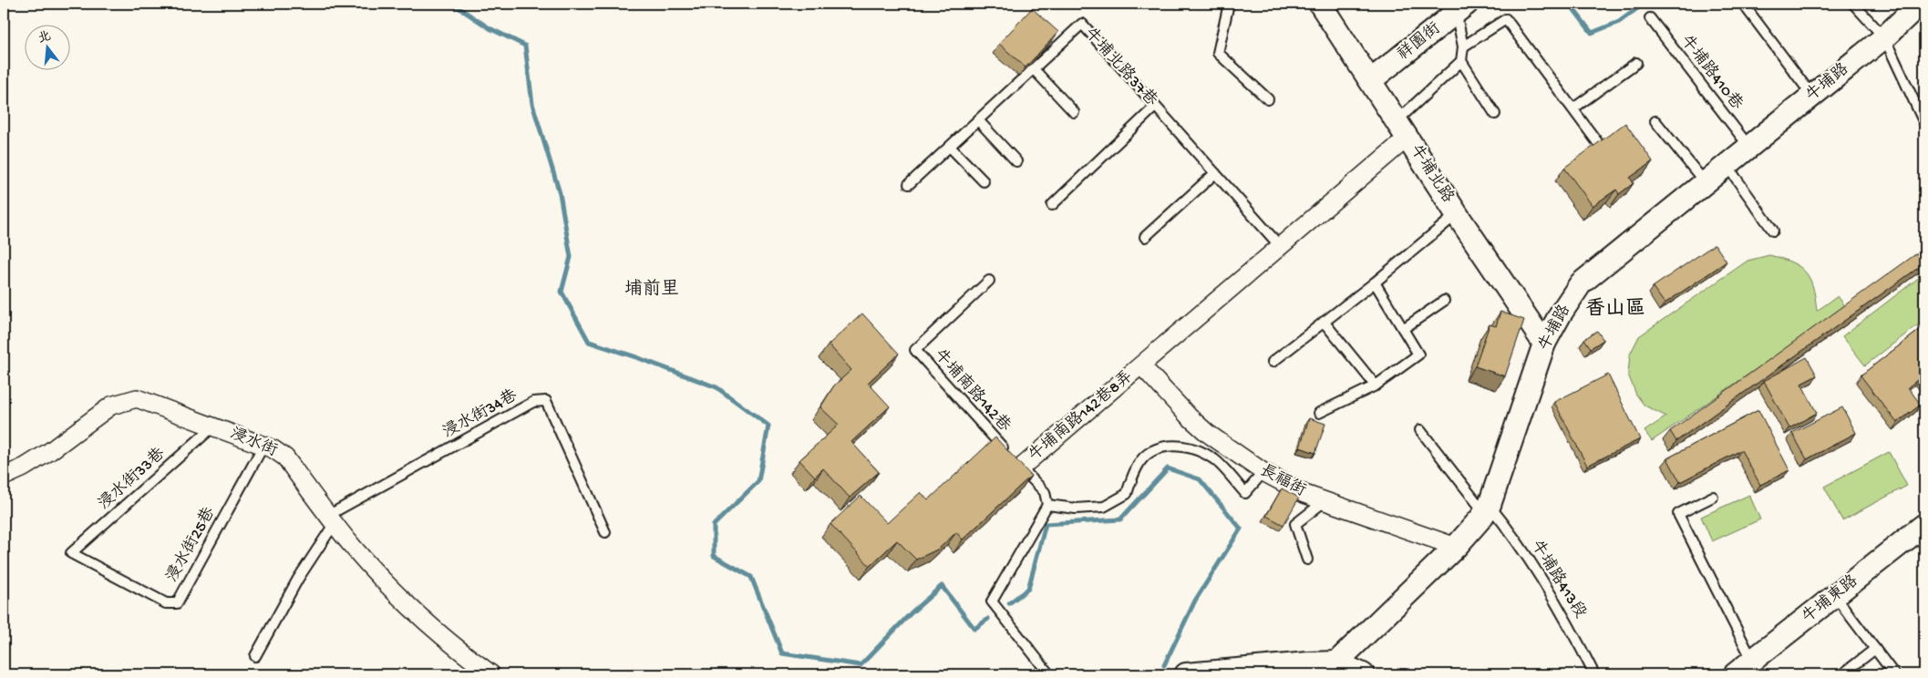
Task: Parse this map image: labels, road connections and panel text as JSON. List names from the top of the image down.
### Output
{
  "streets": {
    "street": [
      "祥園街",
      "牛埔路",
      "牛埔北路",
      "牛埔南路142巷8弄",
      "浸水街",
      "長福街",
      "牛埔東路"
    ],
    "lane": [
      "牛埔北路37巷",
      "牛埔路410巷",
      "牛埔南路142巷",
      "浸水街34巷",
      "浸水街33巷",
      "浸水街25巷",
      "牛埔路413段"
    ]
  },
  "crossings": [
    ["祥園街", "牛埔北路"],
    ["牛埔路410巷", "牛埔路"],
    ["牛埔路", "牛埔北路"],
    ["牛埔路", "長福街"],
    ["牛埔路", "牛埔路413段"],
    ["牛埔南路142巷", "牛埔南路142巷8弄"],
    ["浸水街34巷", "浸水街"],
    ["牛埔南路142巷8弄", "長福街"],
    ["浸水街", "浸水街33巷"],
    ["浸水街", "浸水街25巷"],
    ["浸水街33巷", "浸水街25巷"]
  ],
  "districts": ["埔前里", "香山區"],
  "north": "top"
}
